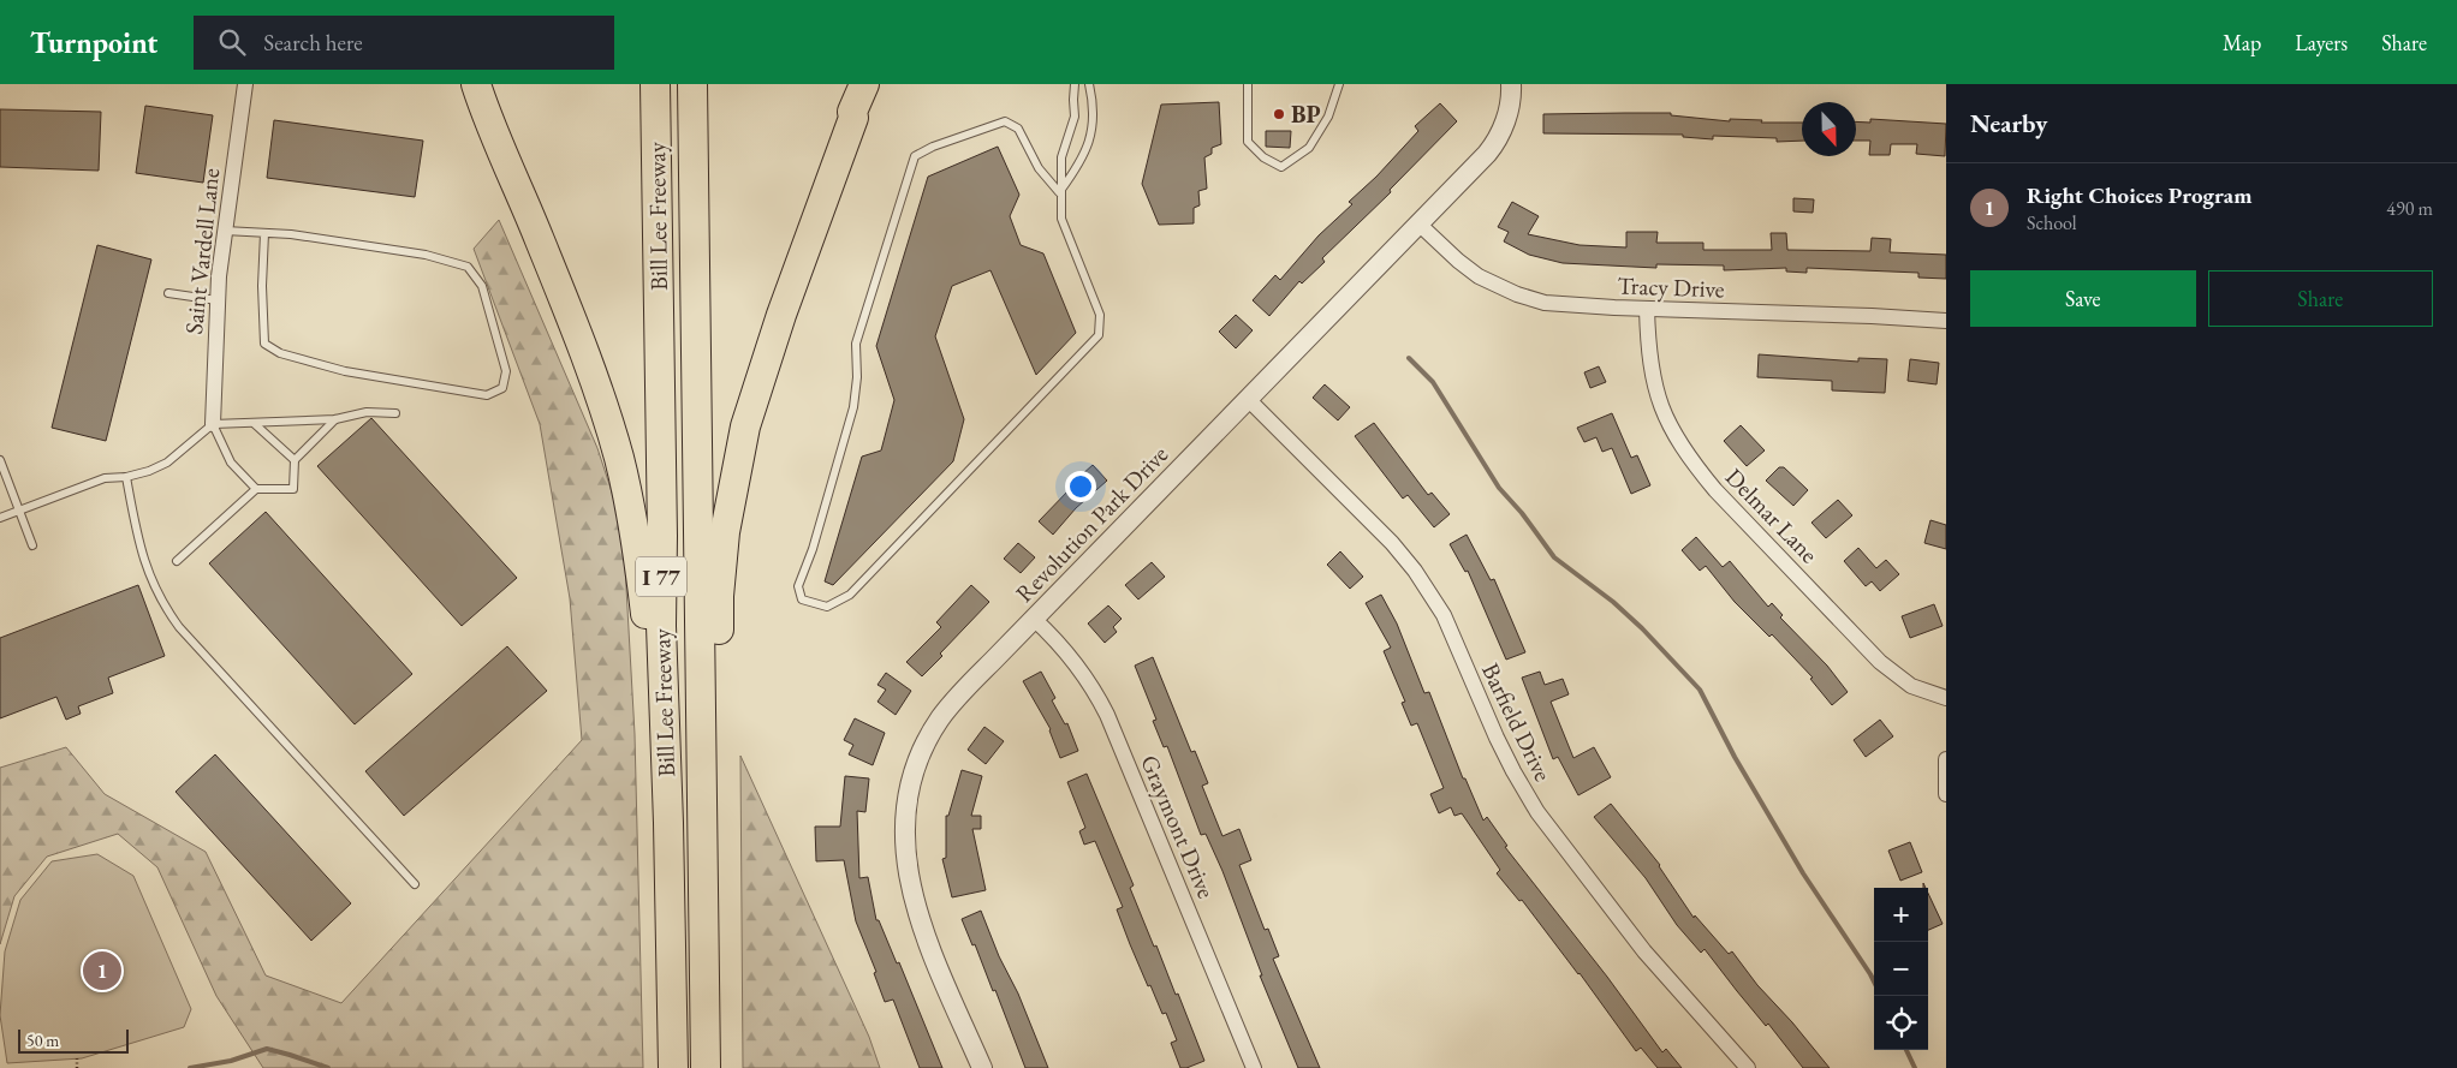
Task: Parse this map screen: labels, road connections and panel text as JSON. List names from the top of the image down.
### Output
{
  "streets": {
    "highway": ["Bill Lee Freeway", "I 77"],
    "street": [
      "Saint Vardell Lane",
      "Tracy Drive",
      "Delmar Lane",
      "Revolution Park Drive",
      "Barfield Drive",
      "Graymont Drive"
    ]
  },
  "crossings": [
    ["Tracy Drive", "Delmar Lane"],
    ["Tracy Drive", "Revolution Park Drive"],
    ["Revolution Park Drive", "Barfield Drive"],
    ["Revolution Park Drive", "Graymont Drive"]
  ],
  "places": ["BP"],
  "scale_bar": "50 m",
  "north": "bottom",
  "page": {
    "header": "Turnpoint",
    "search": "Search here",
    "nav": ["Map", "Layers", "Share"],
    "heading": "Nearby",
    "list": [
      {
        "mark": "1",
        "name": "Right Choices Program",
        "note": "School",
        "value": "490 m"
      }
    ],
    "buttons": ["Save", "Share"],
    "map_buttons": ["+", "−"],
    "pins": "1",
    "scale": "50 m"
  }
}
